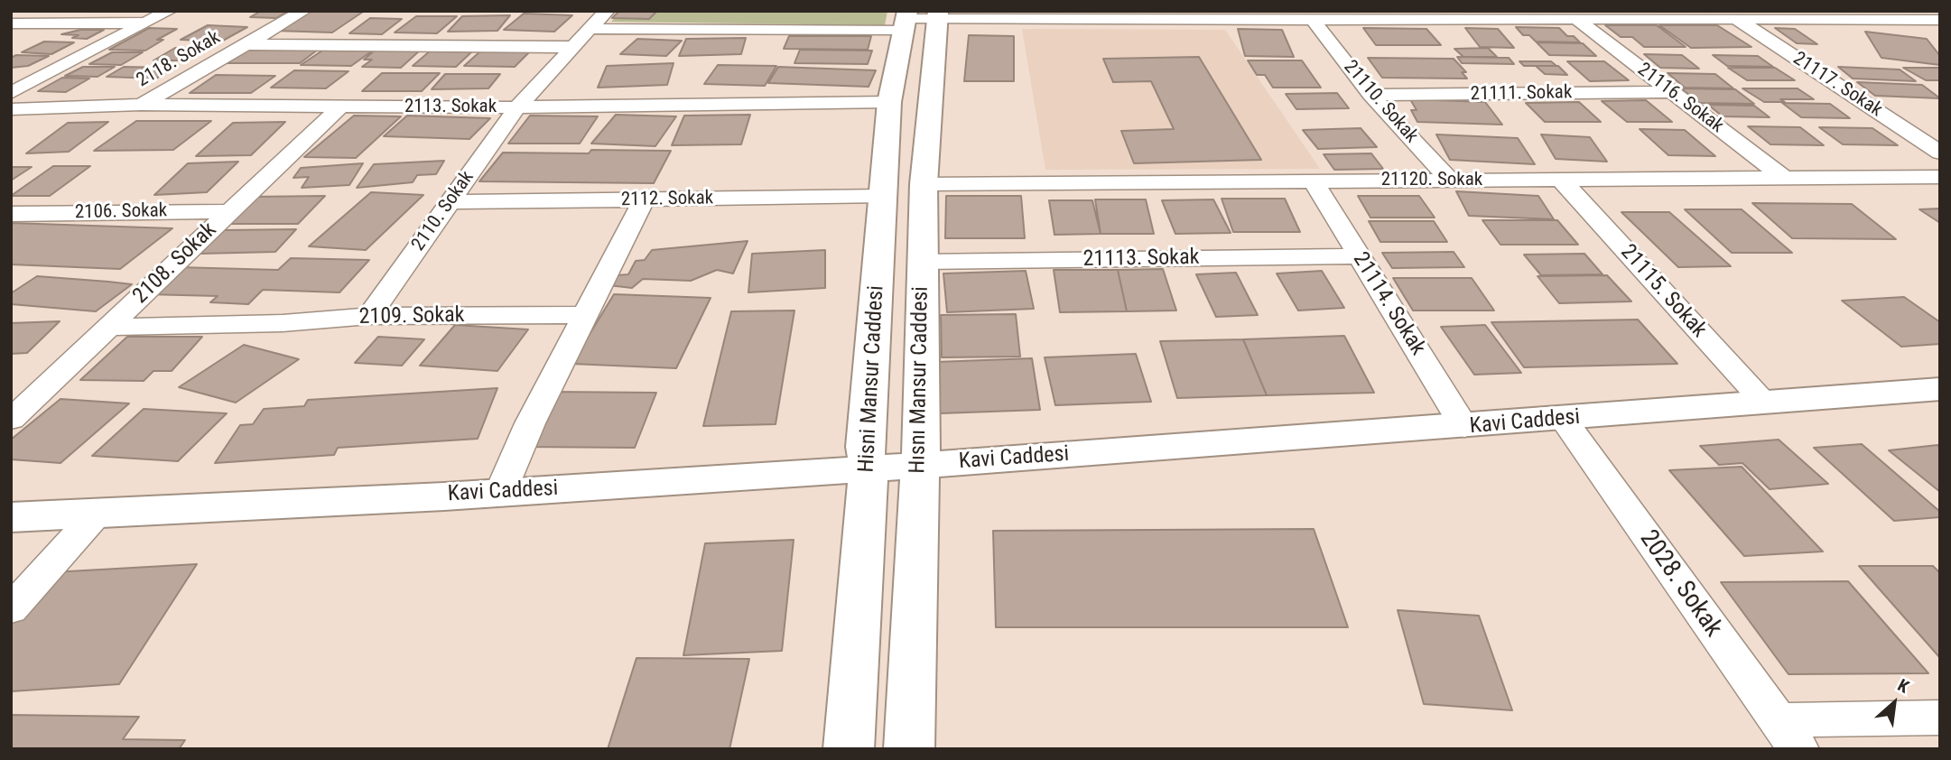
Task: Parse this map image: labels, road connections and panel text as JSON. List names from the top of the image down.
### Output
{
  "streets": {
    "main road": ["Hisni Mansur Caddesi", "Hısnı Mansur Caddesi", "Kavi Caddesi"],
    "street": [
      "2118. Sokak",
      "21117. Sokak",
      "21111. Sokak",
      "21116. Sokak",
      "21110. Sokak",
      "2113. Sokak",
      "21120. Sokak",
      "2112. Sokak",
      "2110. Sokak",
      "2106. Sokak",
      "21113. Sokak",
      "2108. Sokak",
      "21115. Sokak",
      "21114. Sokak",
      "2109. Sokak",
      "2028. Sokak"
    ]
  },
  "crossings": [
    ["2118. Sokak", "2113. Sokak"],
    ["21111. Sokak", "21116. Sokak"],
    ["21111. Sokak", "21110. Sokak"],
    ["21116. Sokak", "21120. Sokak"],
    ["21110. Sokak", "21120. Sokak"],
    ["2113. Sokak", "2110. Sokak"],
    ["2113. Sokak", "2108. Sokak"],
    ["2113. Sokak", "Hisni Mansur Caddesi"],
    ["21120. Sokak", "21115. Sokak"],
    ["21120. Sokak", "21114. Sokak"],
    ["21120. Sokak", "Hısnı Mansur Caddesi"],
    ["2112. Sokak", "2110. Sokak"],
    ["2112. Sokak", "Hisni Mansur Caddesi"],
    ["2110. Sokak", "2109. Sokak"],
    ["2106. Sokak", "2108. Sokak"],
    ["21113. Sokak", "21114. Sokak"],
    ["21113. Sokak", "Hısnı Mansur Caddesi"],
    ["2108. Sokak", "2109. Sokak"],
    ["21115. Sokak", "Kavi Caddesi"],
    ["21114. Sokak", "Kavi Caddesi"],
    ["Hisni Mansur Caddesi", "Hısnı Mansur Caddesi"],
    ["Hisni Mansur Caddesi", "Kavi Caddesi"],
    ["Hısnı Mansur Caddesi", "Kavi Caddesi"],
    ["Kavi Caddesi", "2028. Sokak"]
  ],
  "north": "top right"
}
